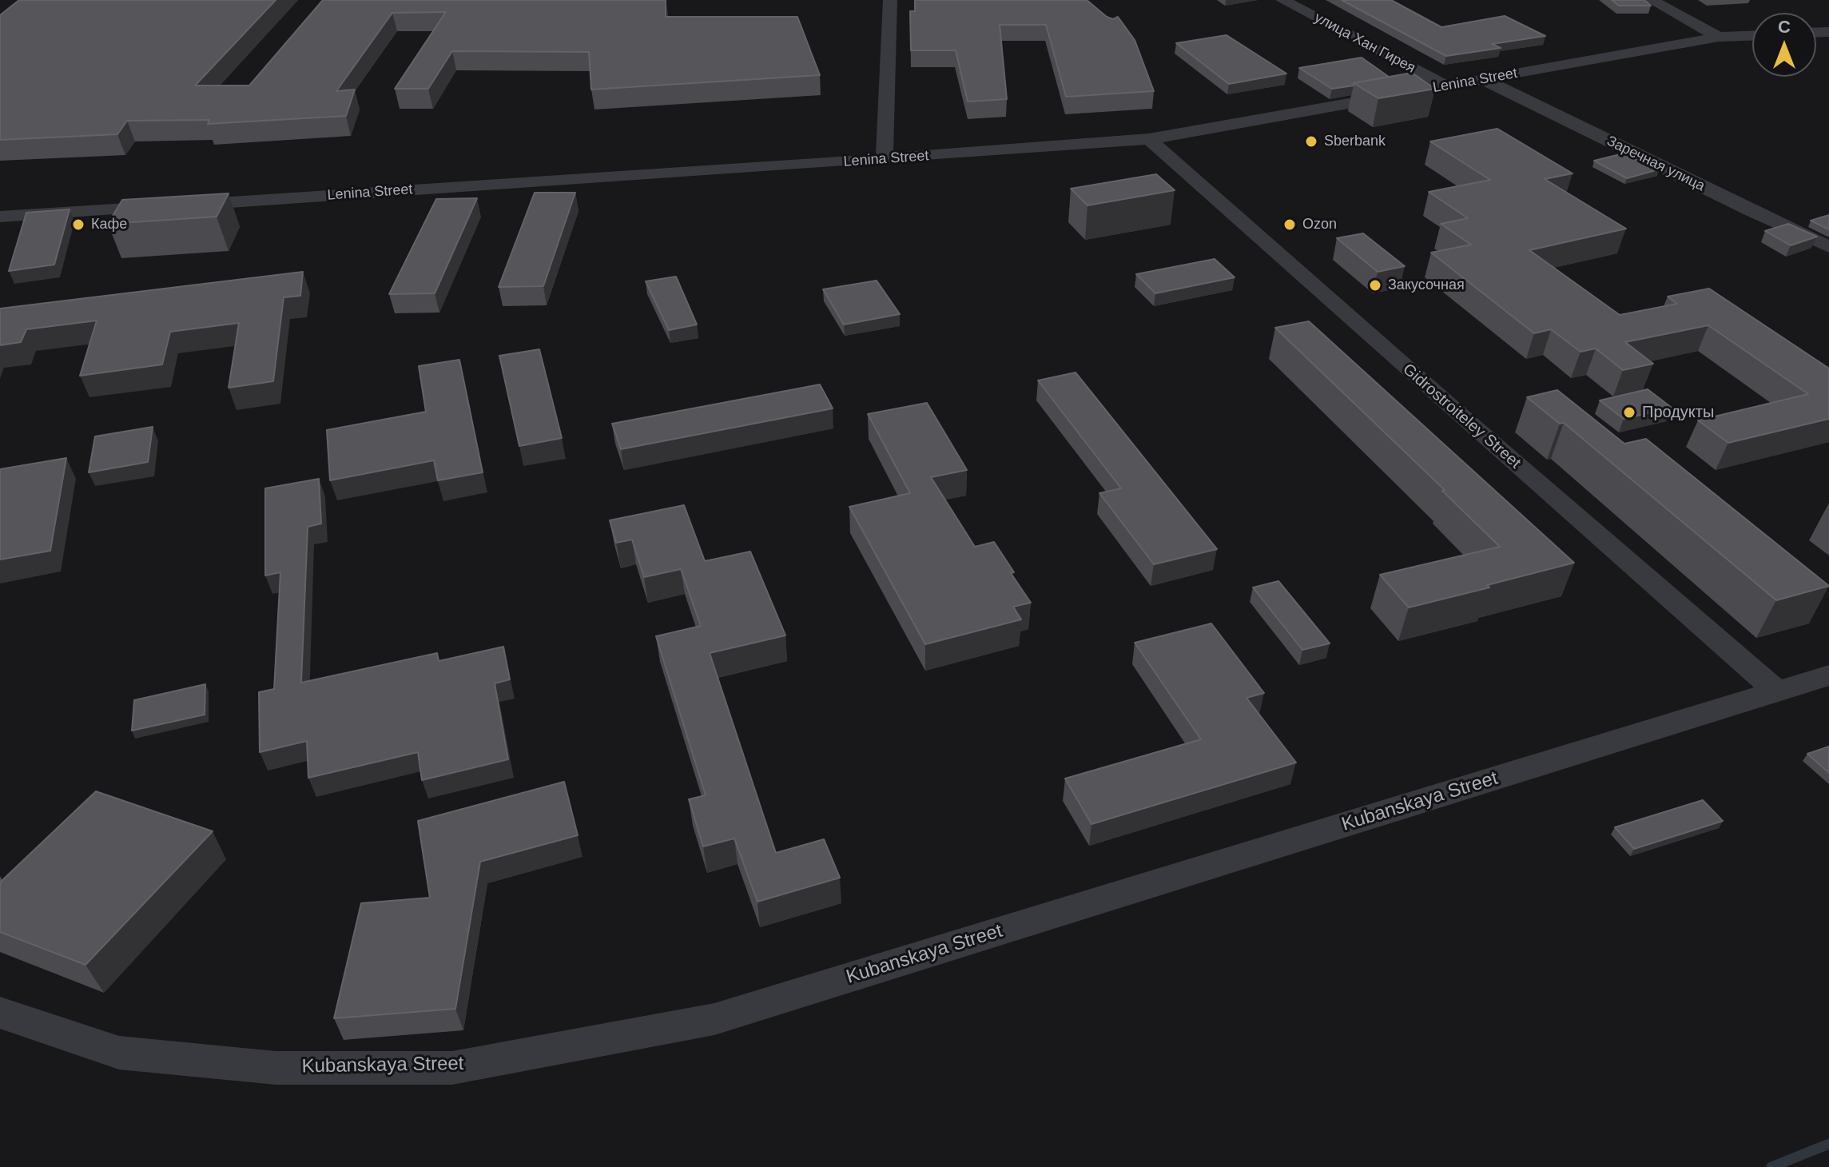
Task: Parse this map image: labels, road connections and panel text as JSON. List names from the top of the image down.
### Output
{
  "streets": {
    "street": [
      "улица Хан Гирея",
      "Lenina Street",
      "Заречная улица",
      "Gidrostroiteley Street",
      "Kubanskaya Street"
    ]
  },
  "crossings": [
    ["улица Хан Гирея", "Lenina Street"],
    ["Lenina Street", "Заречная улица"],
    ["Lenina Street", "Gidrostroiteley Street"],
    ["Gidrostroiteley Street", "Kubanskaya Street"]
  ],
  "places": [
    "Sberbank",
    "Кафе",
    "Ozon",
    "Закусочная",
    "Продукты"
  ],
  "north": "top"
}
